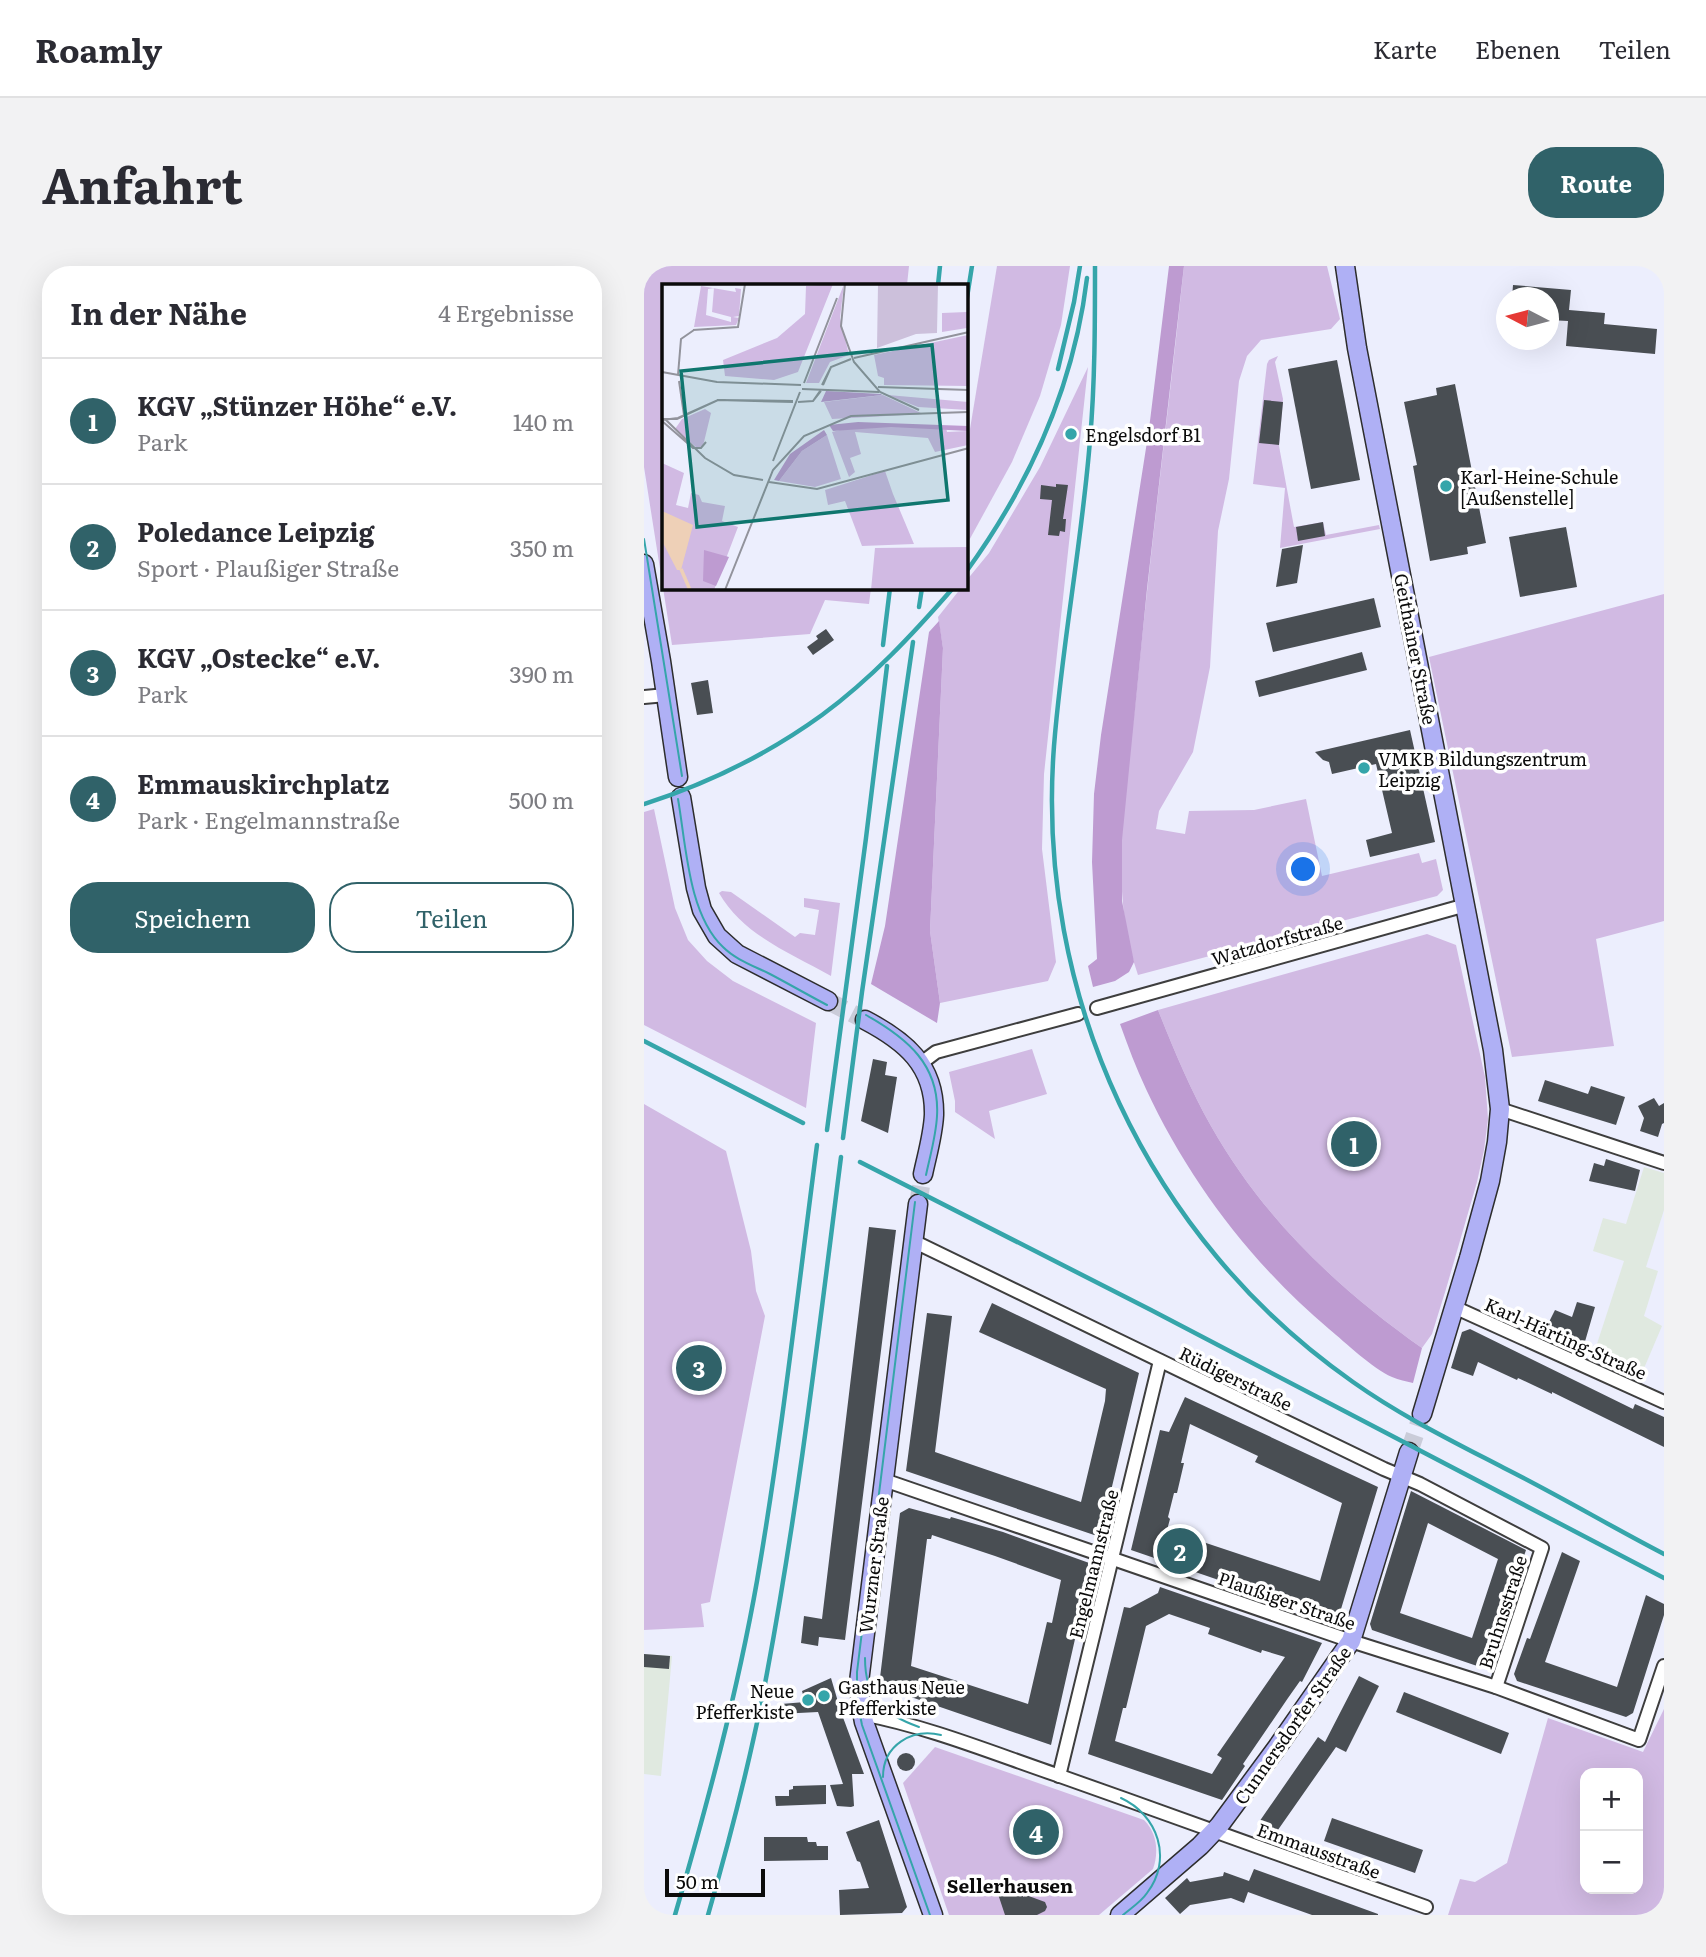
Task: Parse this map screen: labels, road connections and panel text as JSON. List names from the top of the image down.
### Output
{
  "streets": {
    "street": [
      "Geithainer Straße",
      "Watzdorfstraße",
      "Karl-Härting-Straße",
      "Rüdigerstraße",
      "Engelmannstraße",
      "Wurzner Straße",
      "Plaußiger Straße",
      "Bruhnsstraße",
      "Cunnersdorfer Straße",
      "Emmausstraße"
    ]
  },
  "crossings": [
    ["Geithainer Straße", "Watzdorfstraße"],
    ["Rüdigerstraße", "Engelmannstraße"],
    ["Rüdigerstraße", "Wurzner Straße"],
    ["Rüdigerstraße", "Bruhnsstraße"],
    ["Rüdigerstraße", "Cunnersdorfer Straße"],
    ["Engelmannstraße", "Plaußiger Straße"],
    ["Engelmannstraße", "Emmausstraße"],
    ["Wurzner Straße", "Plaußiger Straße"],
    ["Wurzner Straße", "Emmausstraße"],
    ["Plaußiger Straße", "Bruhnsstraße"],
    ["Plaußiger Straße", "Cunnersdorfer Straße"],
    ["Cunnersdorfer Straße", "Emmausstraße"]
  ],
  "districts": ["Sellerhausen"],
  "places": [
    "Engelsdorf B1",
    "Karl-Heine-Schule [Außenstelle]",
    "VMKB Bildungszentrum Leipzig",
    "Gasthaus Neue Pfefferkiste",
    "Neue Pfefferkiste"
  ],
  "scale_bar": "50 m",
  "north": "left",
  "page": {
    "header": "Roamly",
    "nav": ["Karte", "Ebenen", "Teilen"],
    "title": "Anfahrt",
    "buttons": [
      "Route",
      ["Speichern", "Teilen"]
    ],
    "heading": ["In der Nähe", "4 Ergebnisse"],
    "list": [
      {
        "mark": "1",
        "name": "KGV „Stünzer Höhe“ e.V.",
        "note": "Park",
        "value": "140 m"
      },
      {
        "mark": "2",
        "name": "Poledance Leipzig",
        "note": "Sport · Plaußiger Straße",
        "value": "350 m"
      },
      {
        "mark": "3",
        "name": "KGV „Ostecke“ e.V.",
        "note": "Park",
        "value": "390 m"
      },
      {
        "mark": "4",
        "name": "Emmauskirchplatz",
        "note": "Park · Engelmannstraße",
        "value": "500 m"
      }
    ],
    "pins": [
      "1",
      "3",
      "2",
      "4"
    ],
    "map_buttons": ["+", "−"],
    "scale": "50 m"
  }
}
